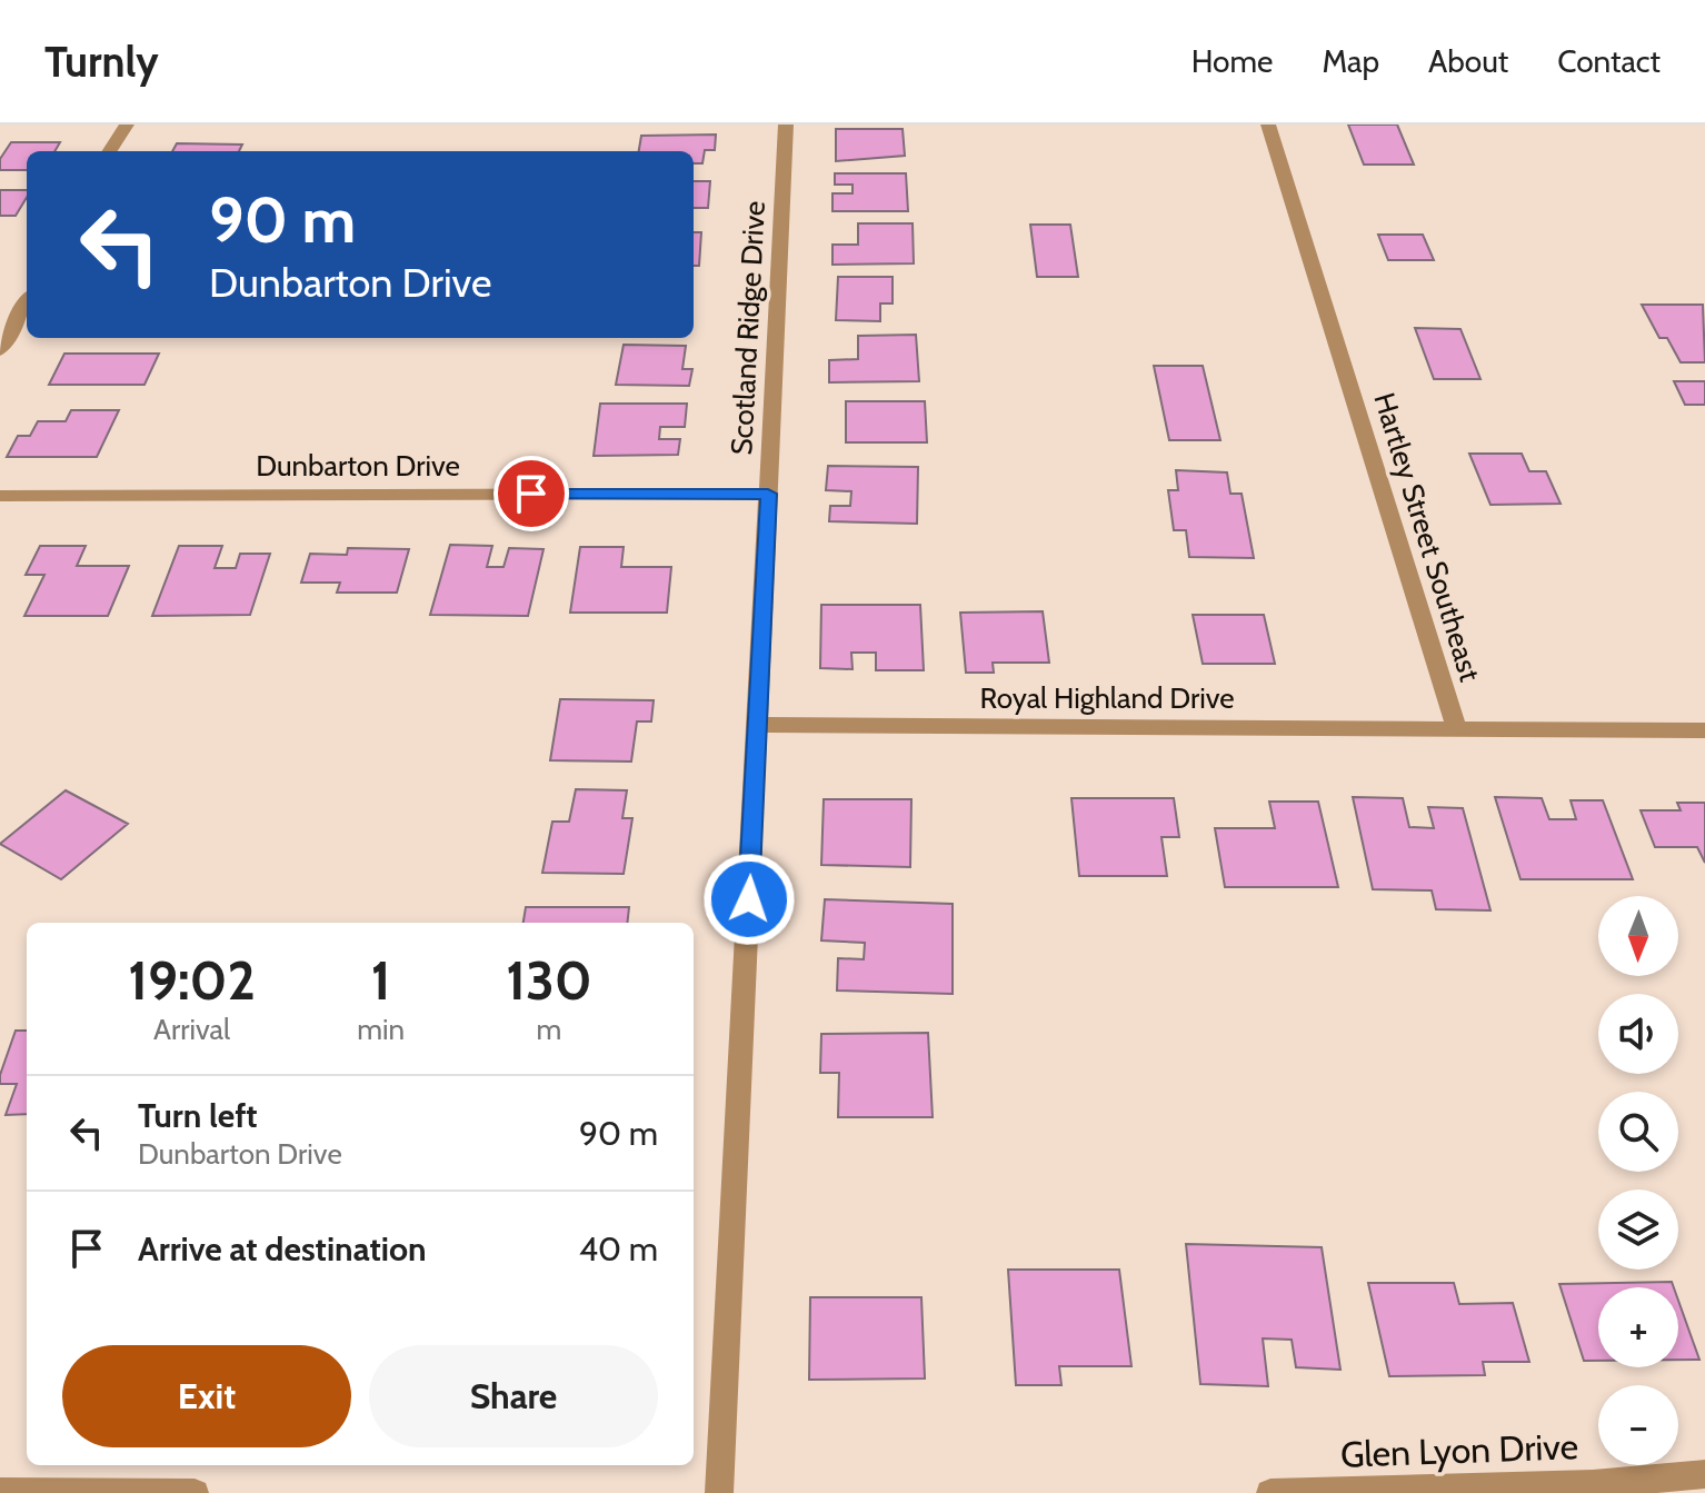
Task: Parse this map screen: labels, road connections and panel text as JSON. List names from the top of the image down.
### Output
{
  "streets": {
    "street": [
      "Scotland Ridge Drive",
      "Dunbarton Drive",
      "Hartley Street Southeast",
      "Royal Highland Drive",
      "Glen Lyon Drive"
    ]
  },
  "crossings": [
    ["Scotland Ridge Drive", "Dunbarton Drive"],
    ["Scotland Ridge Drive", "Royal Highland Drive"],
    ["Hartley Street Southeast", "Royal Highland Drive"]
  ],
  "north": "bottom",
  "page": {
    "header": "Turnly",
    "nav": [
      "Home",
      "Map",
      "About",
      "Contact"
    ],
    "turn": ["90 m", "Dunbarton Drive"],
    "map_buttons": ["+", "−"],
    "eta": [
      "19:02",
      "Arrival",
      "1",
      "min",
      "130",
      "m"
    ],
    "list": [
      {
        "name": "Turn left",
        "note": "Dunbarton Drive",
        "value": "90 m"
      },
      {
        "name": "Arrive at destination",
        "value": "40 m"
      }
    ],
    "buttons": ["Exit", "Share"]
  }
}
